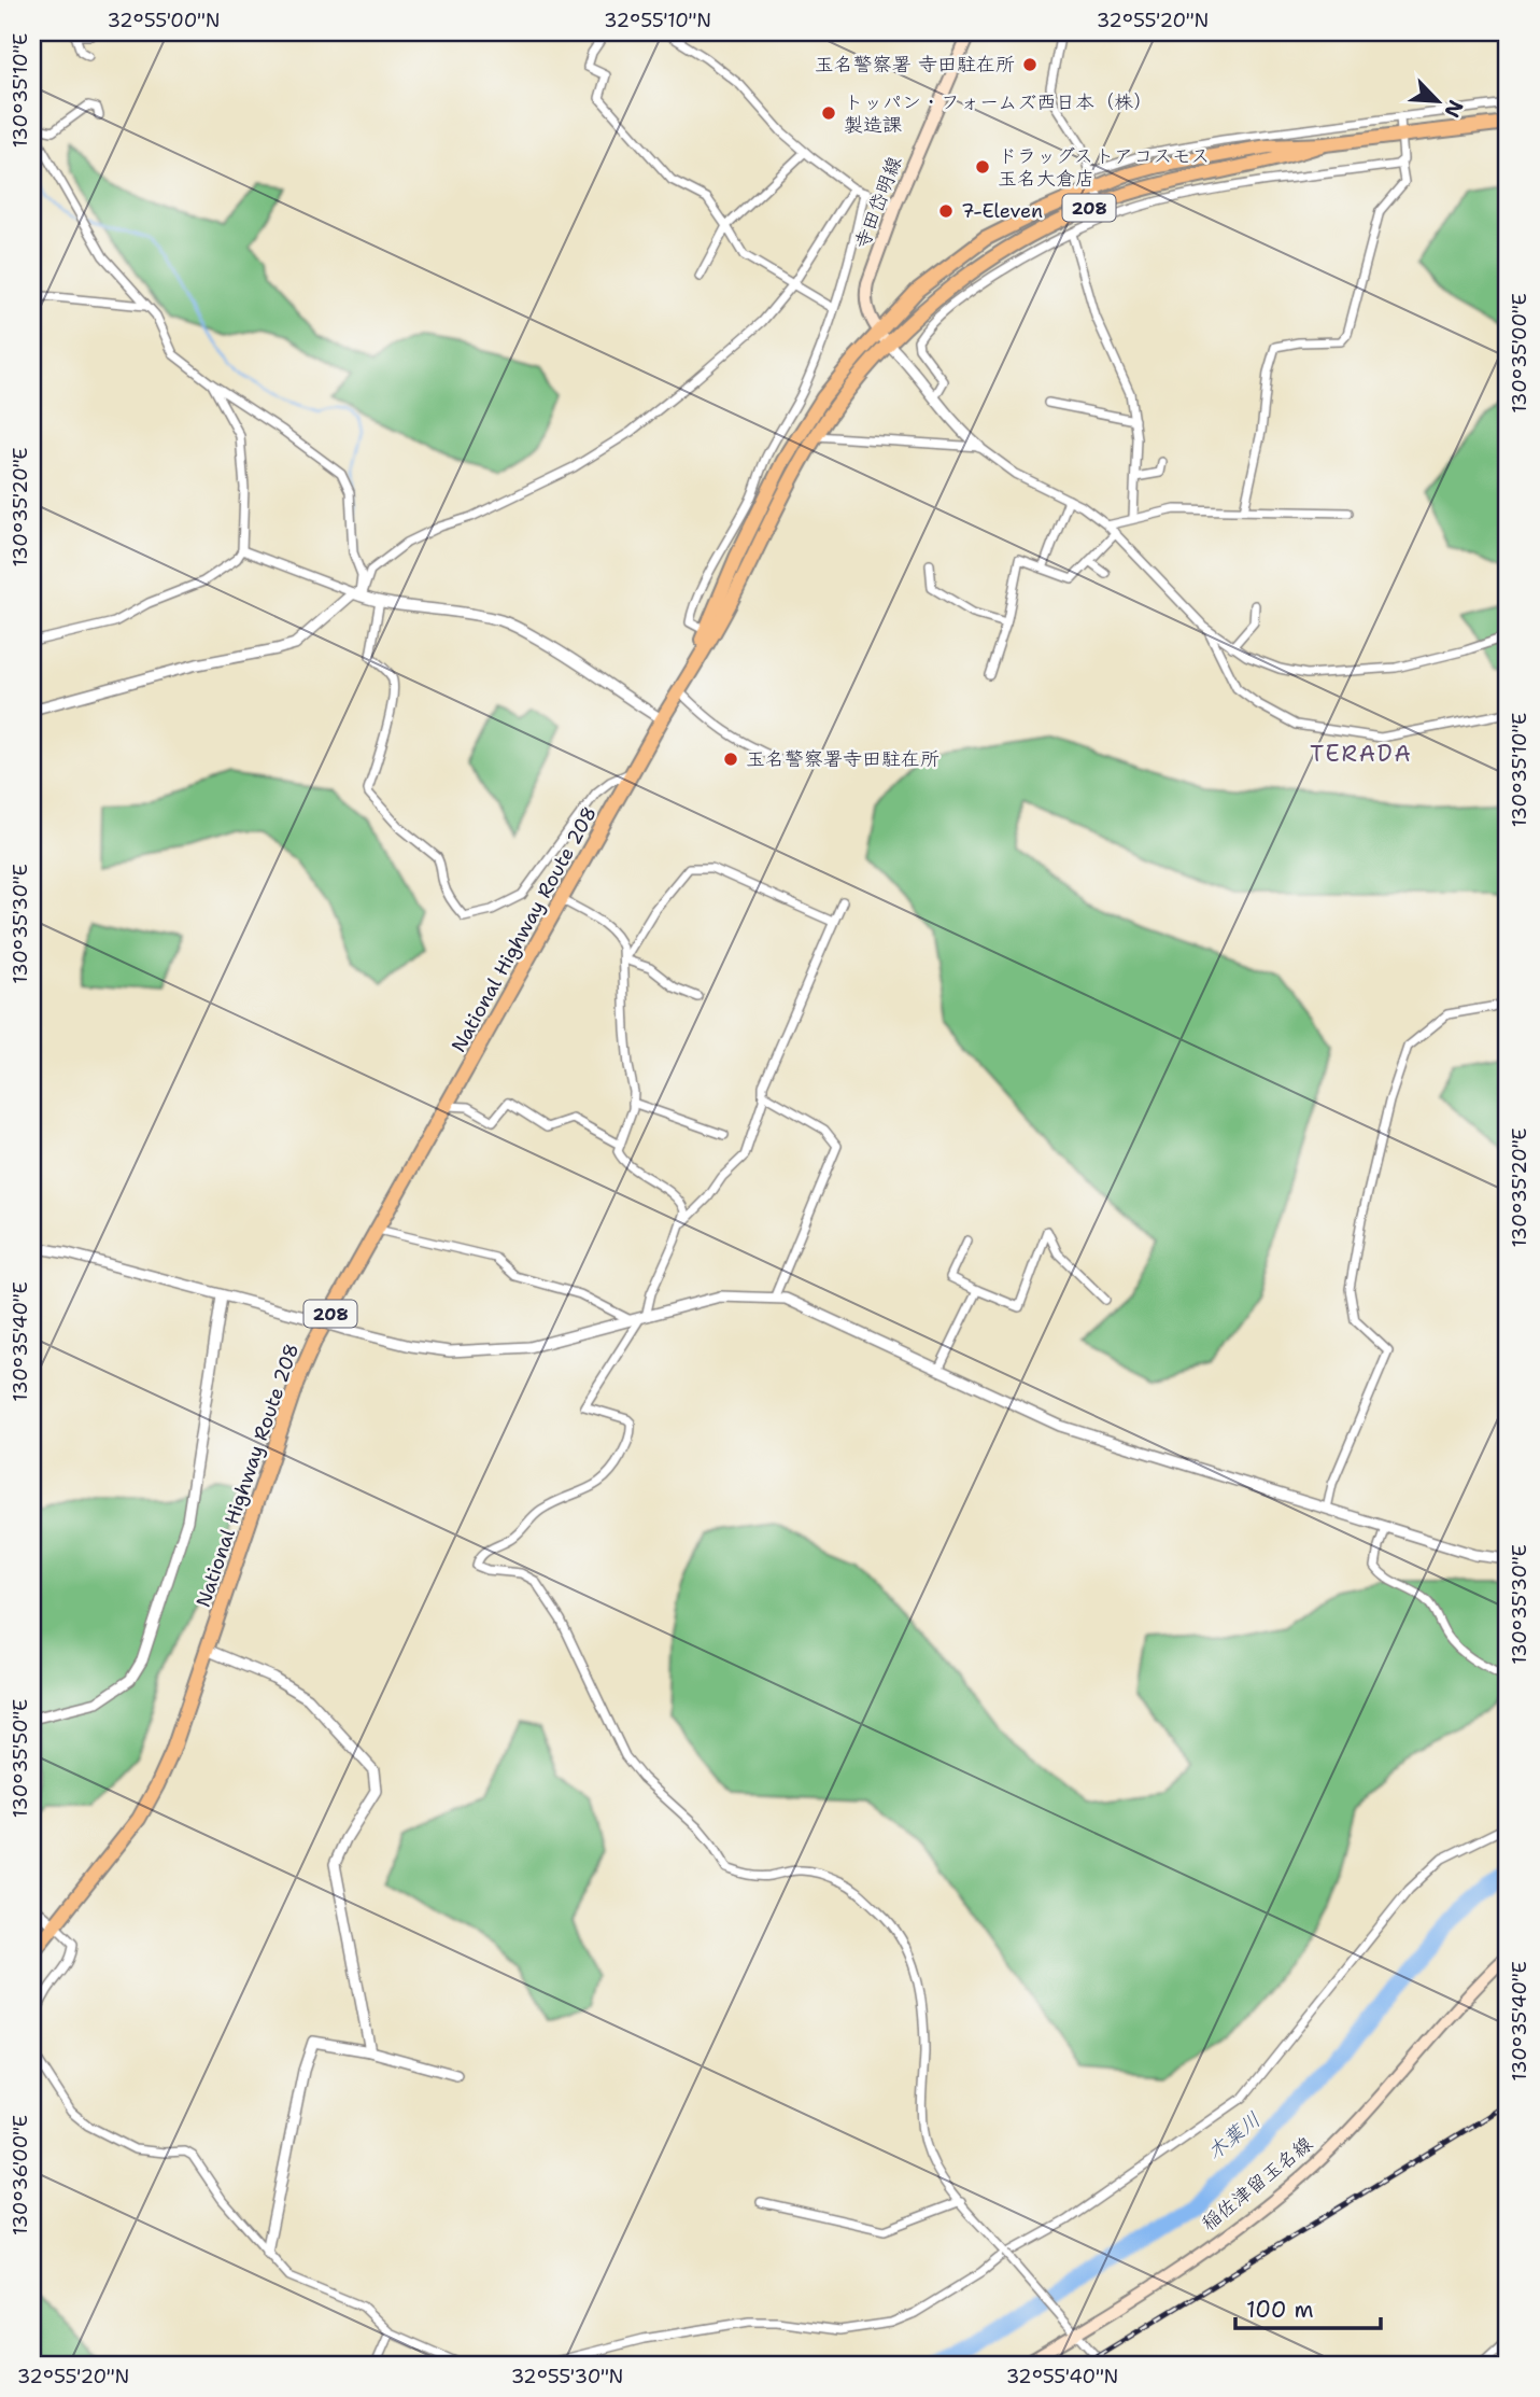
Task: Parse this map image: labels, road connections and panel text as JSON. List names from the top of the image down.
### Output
{
  "streets": {
    "highway": ["208", "National Highway Route 208"],
    "main road": ["寺田岱明線", "稲佐津留玉名線"]
  },
  "crossings": [
    ["寺田岱明線", "National Highway Route 208"]
  ],
  "districts": ["TERADA"],
  "water": ["木葉川"],
  "places": [
    "玉名警察署 寺田駐在所",
    "トッパン・フォームズ西日本（株） 製造課",
    "ドラッグストアコスモス 玉名大倉店",
    "7-Eleven",
    "玉名警察署寺田駐在所"
  ],
  "scale_bar": "100 m",
  "north": "bottom right",
  "coordinates": [
    "32°55'00\"N",
    "32°55'10\"N",
    "32°55'20\"N",
    "130°35'10\"E",
    "130°35'00\"E",
    "130°35'20\"E",
    "130°35'30\"E",
    "130°35'40\"E",
    "130°35'50\"E",
    "130°36'00\"E",
    "32°55'30\"N",
    "32°55'40\"N"
  ]
}
